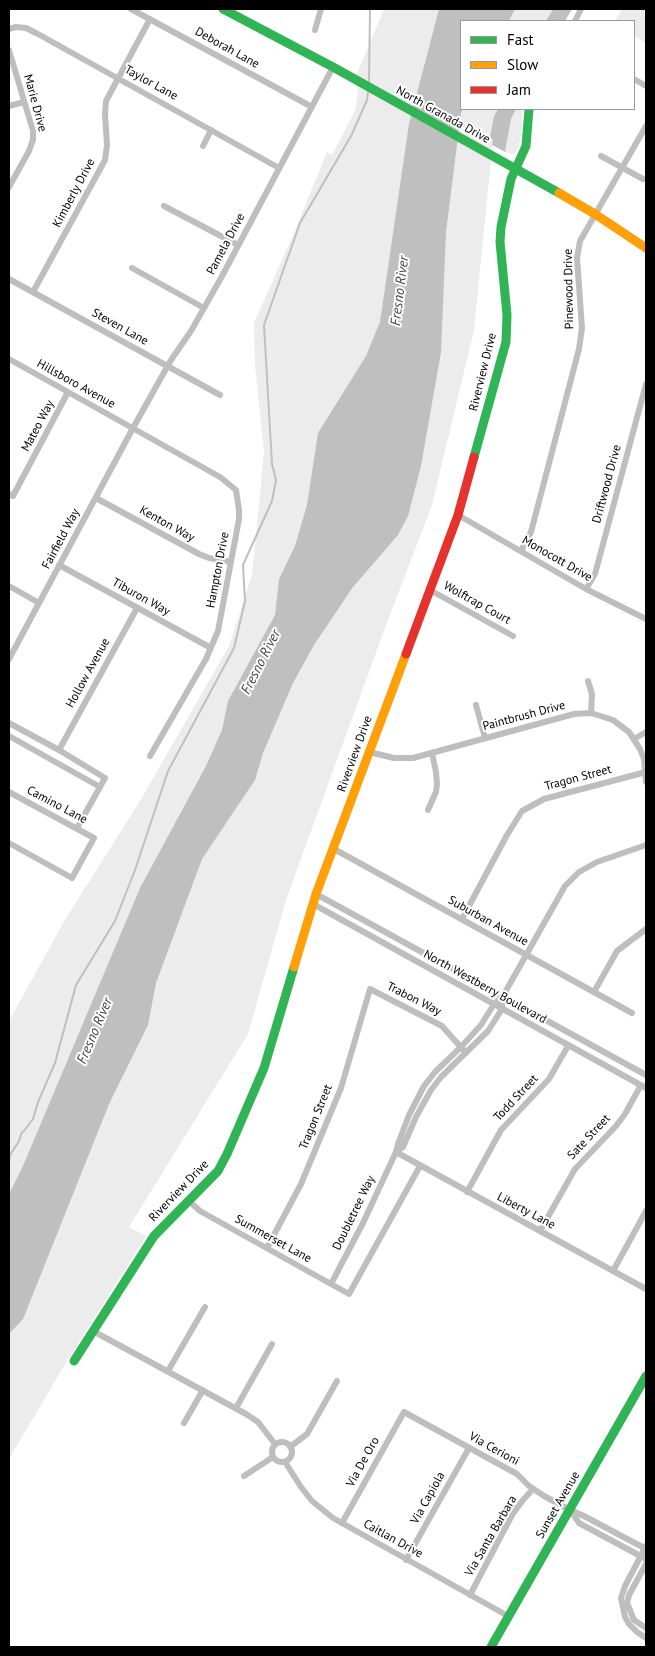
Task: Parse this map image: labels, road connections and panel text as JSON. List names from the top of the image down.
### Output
{
  "streets": {
    "street": [
      "Deborah Lane",
      "Taylor Lane",
      "Marie Drive",
      "North Granada Drive",
      "Kimberly Drive",
      "Pamela Drive",
      "Pinewood Drive",
      "Steven Lane",
      "Riverview Drive",
      "Hillsboro Avenue",
      "Mateo Way",
      "Driftwood Drive",
      "Kenton Way",
      "Fairfield Way",
      "Monocott Drive",
      "Hampton Drive",
      "Tiburon Way",
      "Wolftrap Court",
      "Hollow Avenue",
      "Paintbrush Drive",
      "Tragon Street",
      "Camino Lane",
      "Suburban Avenue",
      "North Westberry Boulevard",
      "Trabon Way",
      "Todd Street",
      "Sate Street",
      "Liberty Lane",
      "Doubletree Way",
      "Summerset Lane",
      "Via Cerioni",
      "Via De Oro",
      "Via Capiola",
      "Sunset Avenue",
      "Via Santa Barbara",
      "Caitlan Drive"
    ]
  },
  "crossings": [
    ["Deborah Lane", "Kimberly Drive"],
    ["Deborah Lane", "Pamela Drive"],
    ["Taylor Lane", "Kimberly Drive"],
    ["Taylor Lane", "Pamela Drive"],
    ["North Granada Drive", "Pamela Drive"],
    ["North Granada Drive", "Pinewood Drive"],
    ["North Granada Drive", "Riverview Drive"],
    ["Kimberly Drive", "Steven Lane"],
    ["Pamela Drive", "Steven Lane"],
    ["Pamela Drive", "Hillsboro Avenue"],
    ["Pamela Drive", "Fairfield Way"],
    ["Pamela Drive", "Hampton Drive"],
    ["Pinewood Drive", "Monocott Drive"],
    ["Riverview Drive", "Monocott Drive"],
    ["Riverview Drive", "Wolftrap Court"],
    ["Riverview Drive", "Paintbrush Drive"],
    ["Riverview Drive", "Suburban Avenue"],
    ["Riverview Drive", "North Westberry Boulevard"],
    ["Riverview Drive", "Summerset Lane"],
    ["Hillsboro Avenue", "Mateo Way"],
    ["Hillsboro Avenue", "Fairfield Way"],
    ["Hillsboro Avenue", "Hampton Drive"],
    ["Driftwood Drive", "Monocott Drive"],
    ["Kenton Way", "Fairfield Way"],
    ["Kenton Way", "Hampton Drive"],
    ["Fairfield Way", "Hampton Drive"],
    ["Fairfield Way", "Tiburon Way"],
    ["Hampton Drive", "Tiburon Way"],
    ["Tiburon Way", "Hollow Avenue"],
    ["Paintbrush Drive", "Tragon Street"],
    ["Tragon Street", "Suburban Avenue"],
    ["Tragon Street", "Trabon Way"],
    ["Tragon Street", "Summerset Lane"],
    ["Suburban Avenue", "Doubletree Way"],
    ["North Westberry Boulevard", "Todd Street"],
    ["North Westberry Boulevard", "Sate Street"],
    ["North Westberry Boulevard", "Doubletree Way"],
    ["Trabon Way", "Doubletree Way"],
    ["Todd Street", "Liberty Lane"],
    ["Sate Street", "Liberty Lane"],
    ["Liberty Lane", "Doubletree Way"],
    ["Liberty Lane", "Summerset Lane"],
    ["Doubletree Way", "Summerset Lane"],
    ["Via Cerioni", "Via De Oro"],
    ["Via Cerioni", "Via Capiola"],
    ["Via Cerioni", "Sunset Avenue"],
    ["Via Cerioni", "Via Santa Barbara"],
    ["Via De Oro", "Caitlan Drive"],
    ["Via Capiola", "Caitlan Drive"],
    ["Sunset Avenue", "Caitlan Drive"],
    ["Via Santa Barbara", "Caitlan Drive"]
  ],
  "water": ["Fresno River"],
  "legend": ["Fast", "Slow", "Jam"]
}
